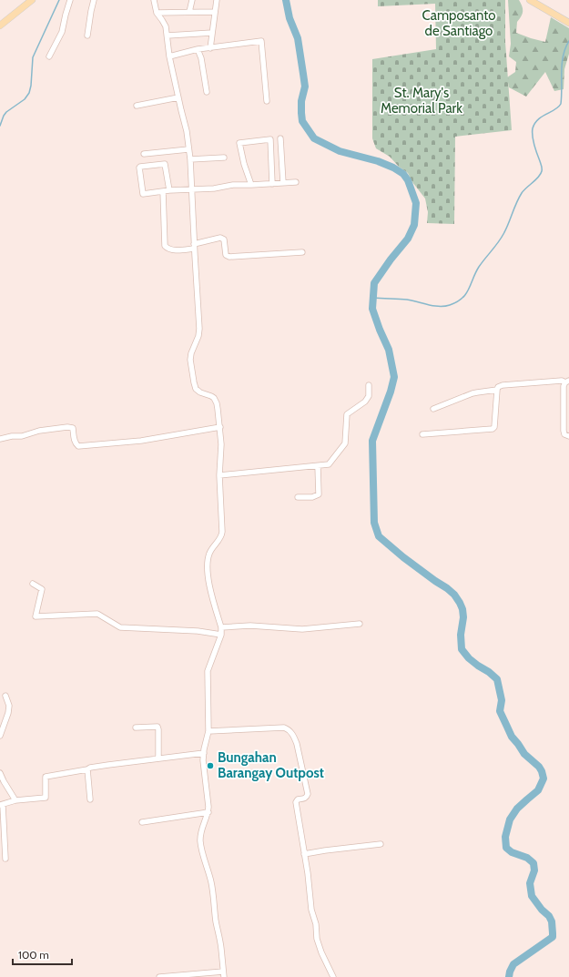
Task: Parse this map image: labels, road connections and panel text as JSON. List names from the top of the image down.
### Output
{
  "parks": ["Camposanto de Santiago", "St. Mary's Memorial Park"],
  "places": ["Bungahan Barangay Outpost"],
  "scale_bar": "100 m"
}
